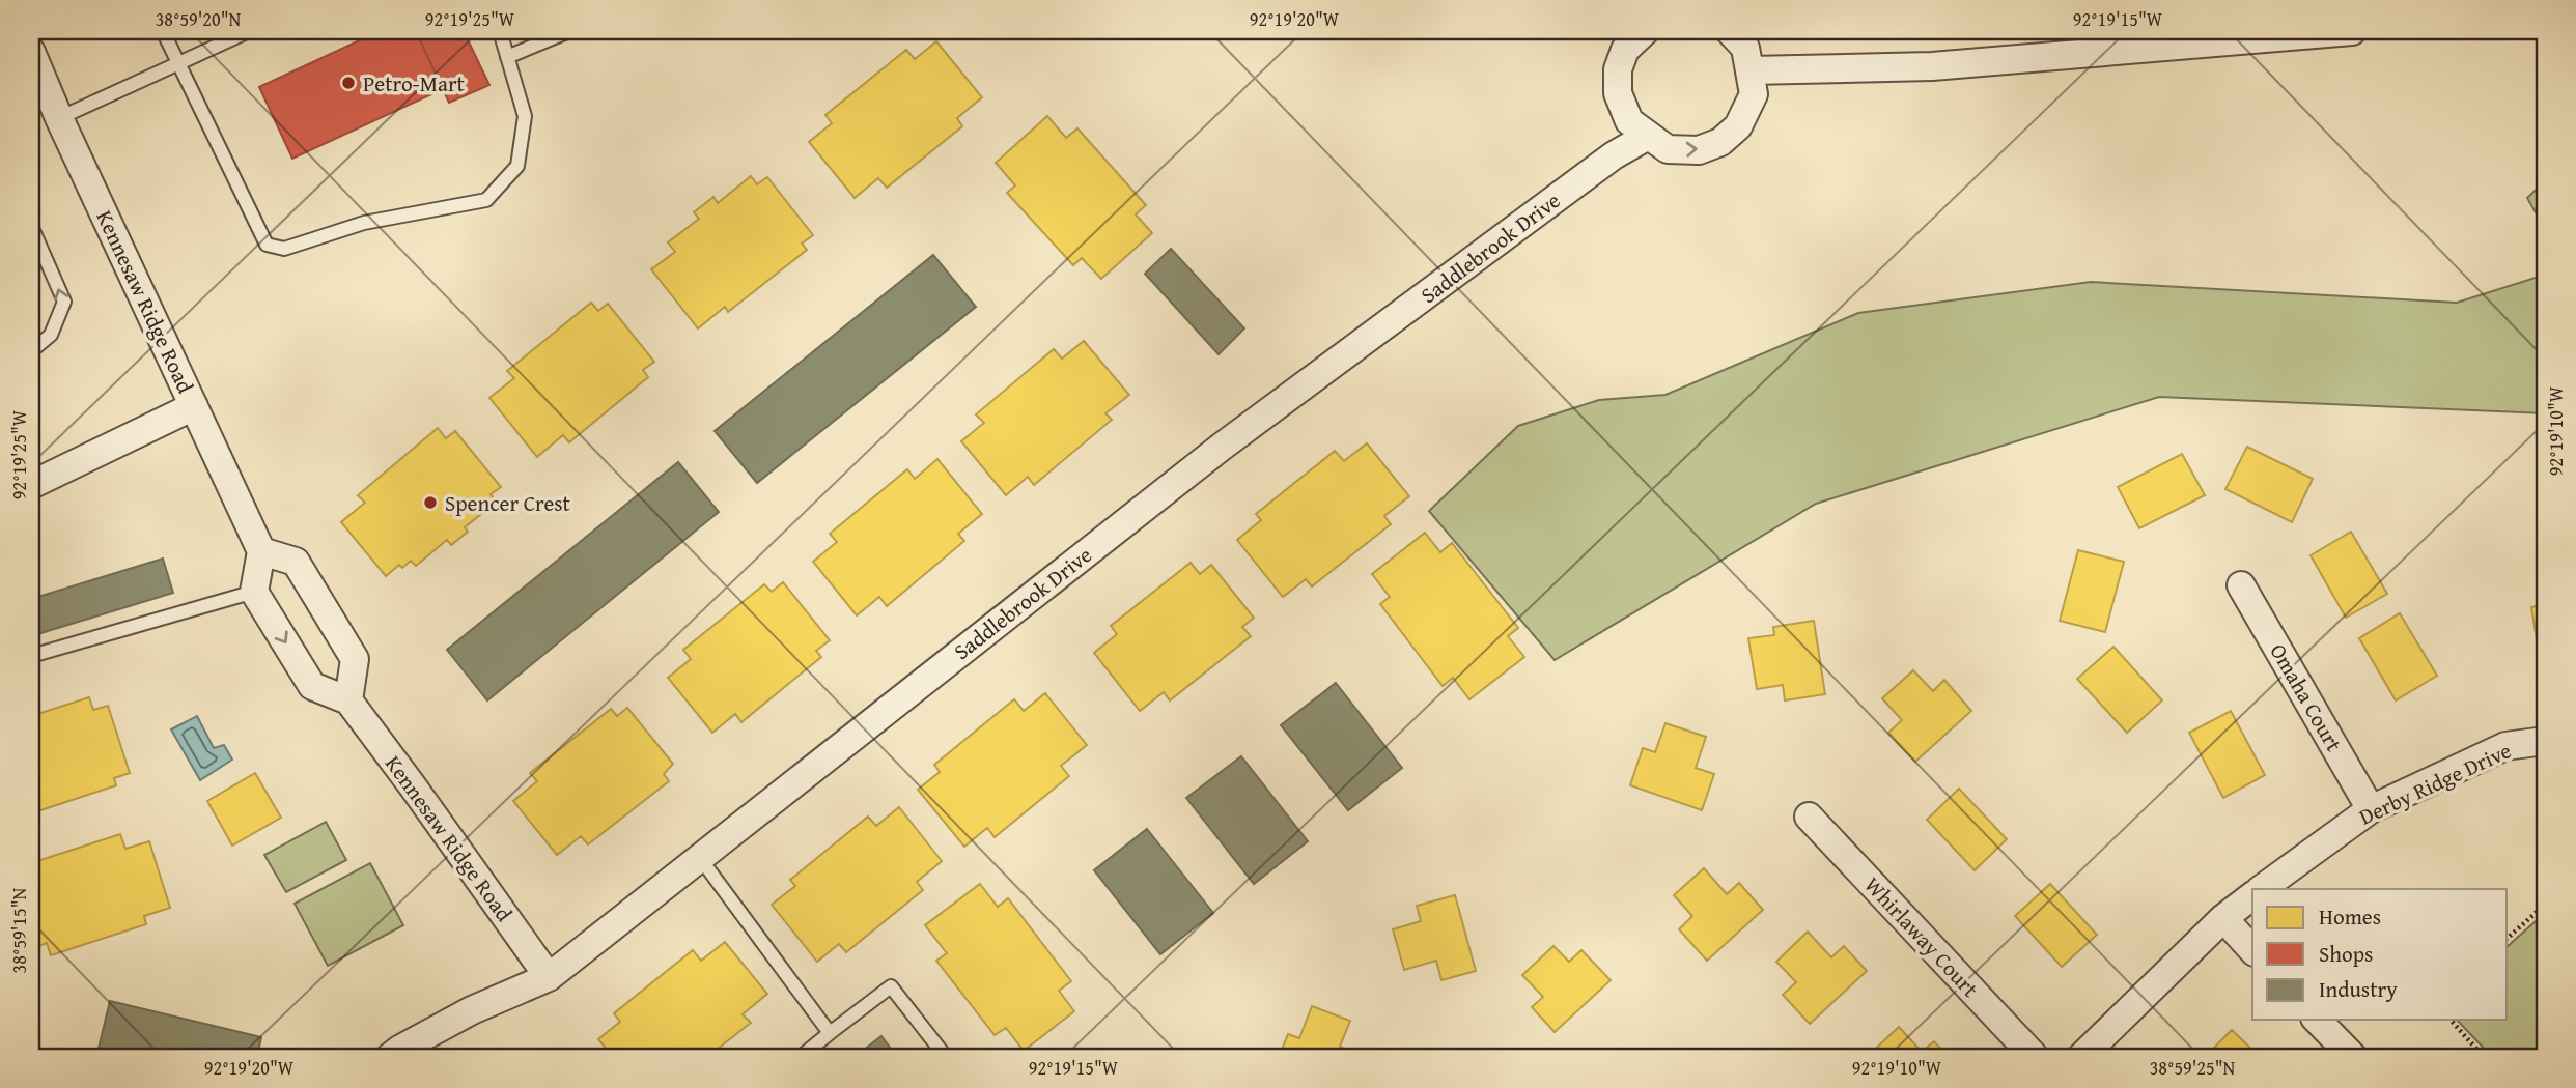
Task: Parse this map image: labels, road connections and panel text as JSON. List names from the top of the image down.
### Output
{
  "streets": {
    "street": [
      "Saddlebrook Drive",
      "Kennesaw Ridge Road",
      "Omaha Court",
      "Derby Ridge Drive",
      "Whirlaway Court"
    ]
  },
  "crossings": [
    ["Saddlebrook Drive", "Kennesaw Ridge Road"],
    ["Omaha Court", "Derby Ridge Drive"]
  ],
  "places": ["Petro-Mart", "Spencer Crest"],
  "legend": ["Homes", "Shops", "Industry"],
  "coordinates": [
    "38°59'20\"N",
    "92°19'25\"W",
    "92°19'20\"W",
    "92°19'15\"W",
    "92°19'10\"W",
    "38°59'15\"N",
    "38°59'25\"N"
  ]
}
